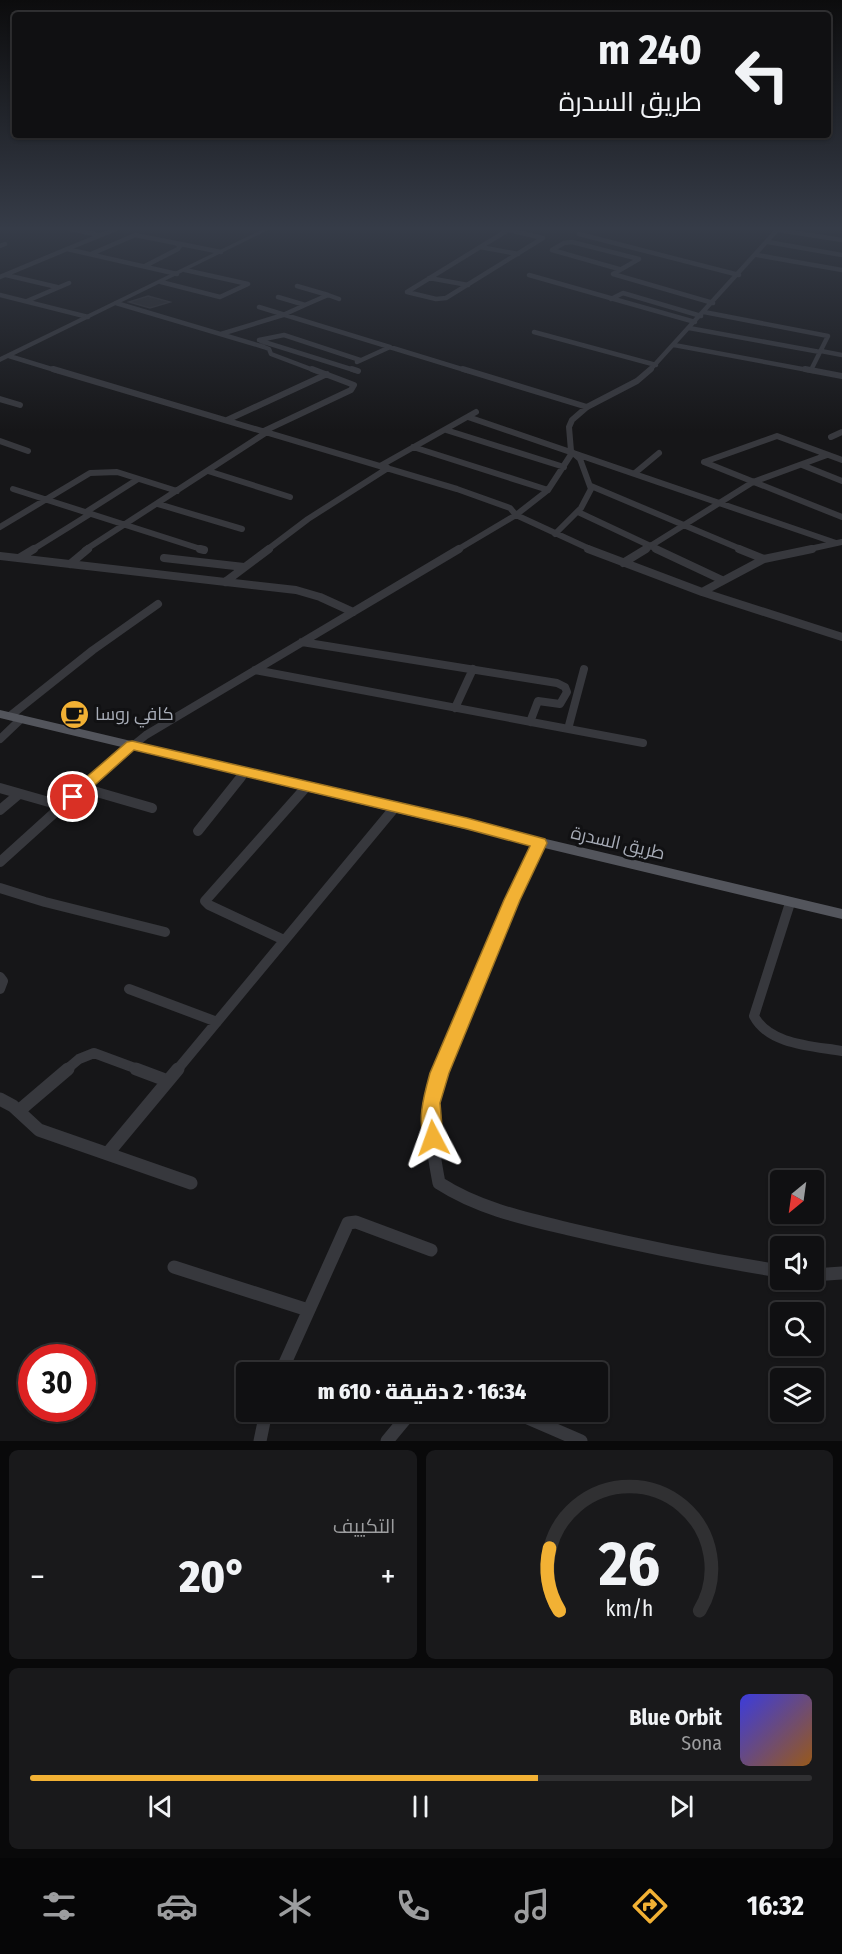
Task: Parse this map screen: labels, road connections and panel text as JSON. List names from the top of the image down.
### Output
{
  "streets": {
    "main road": ["طريق السدرة"]
  },
  "places": {
    "cafe": ["كافي روسا"]
  },
  "north": "bottom left",
  "page": {
    "turn": ["240 m", "طريق السدرة"],
    "limit": "30",
    "trip": "16:34 · 2 دقيقة · 610 m",
    "tile": "التكييف",
    "heat": ["−", "20°", "+"],
    "song": ["Blue Orbit", "Sona"],
    "tabs": "16:32",
    "gauge": ["26", "km/h"]
  }
}
